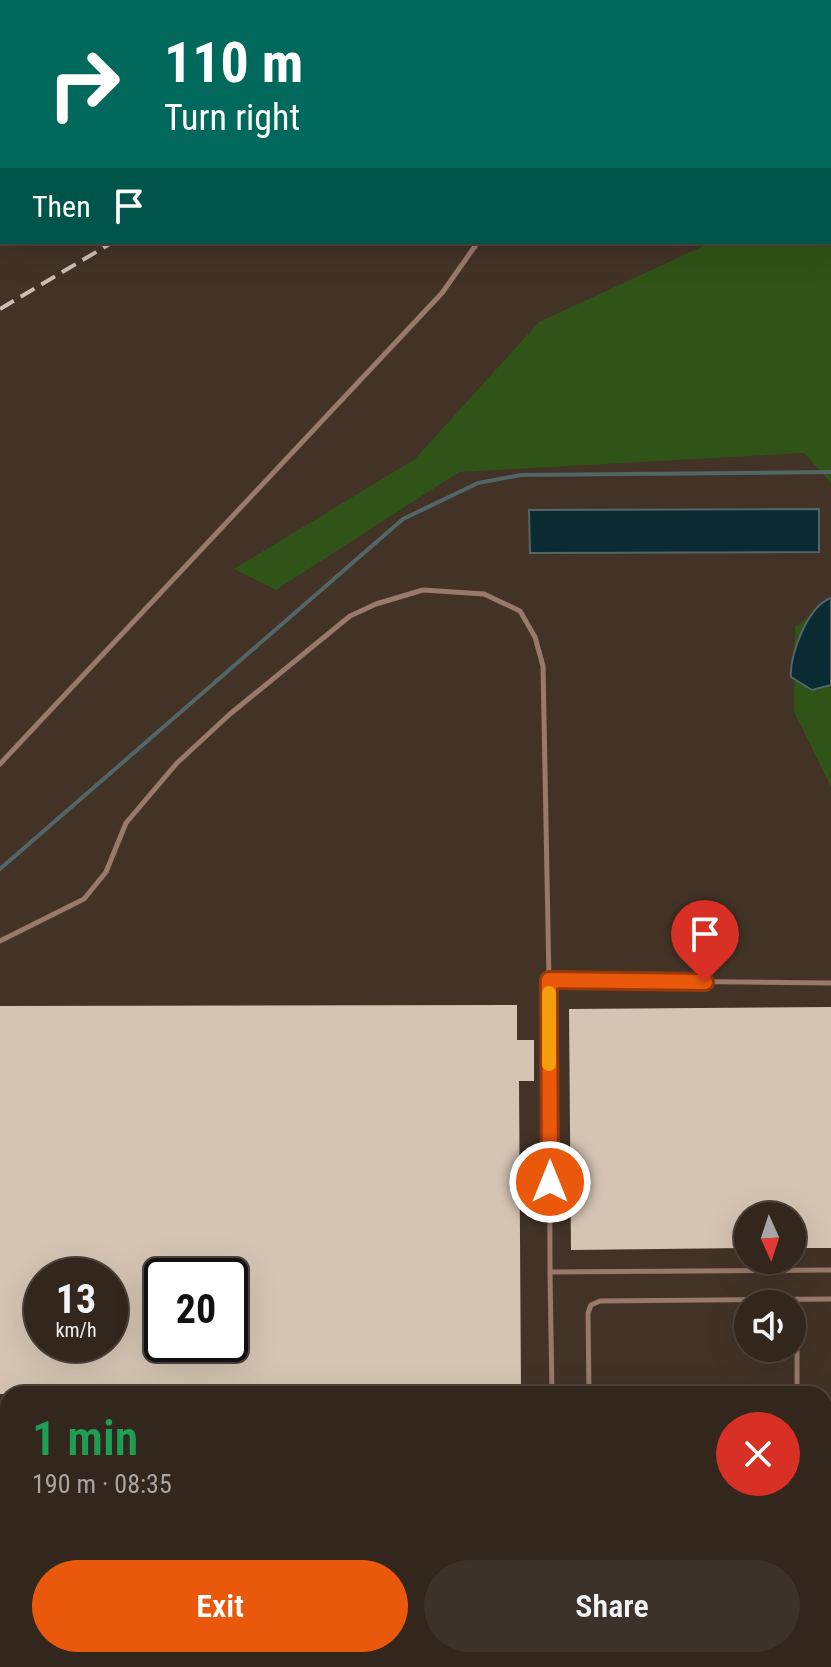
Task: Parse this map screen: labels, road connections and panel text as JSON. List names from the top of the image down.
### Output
{
  "north": "bottom",
  "page": {
    "turn": ["110 m", "Turn right"],
    "then": "Then",
    "speed": "13 km/h",
    "limit": "20",
    "heading": ["1 min", "190 m · 08:35"],
    "buttons": ["Exit", "Share"]
  }
}
